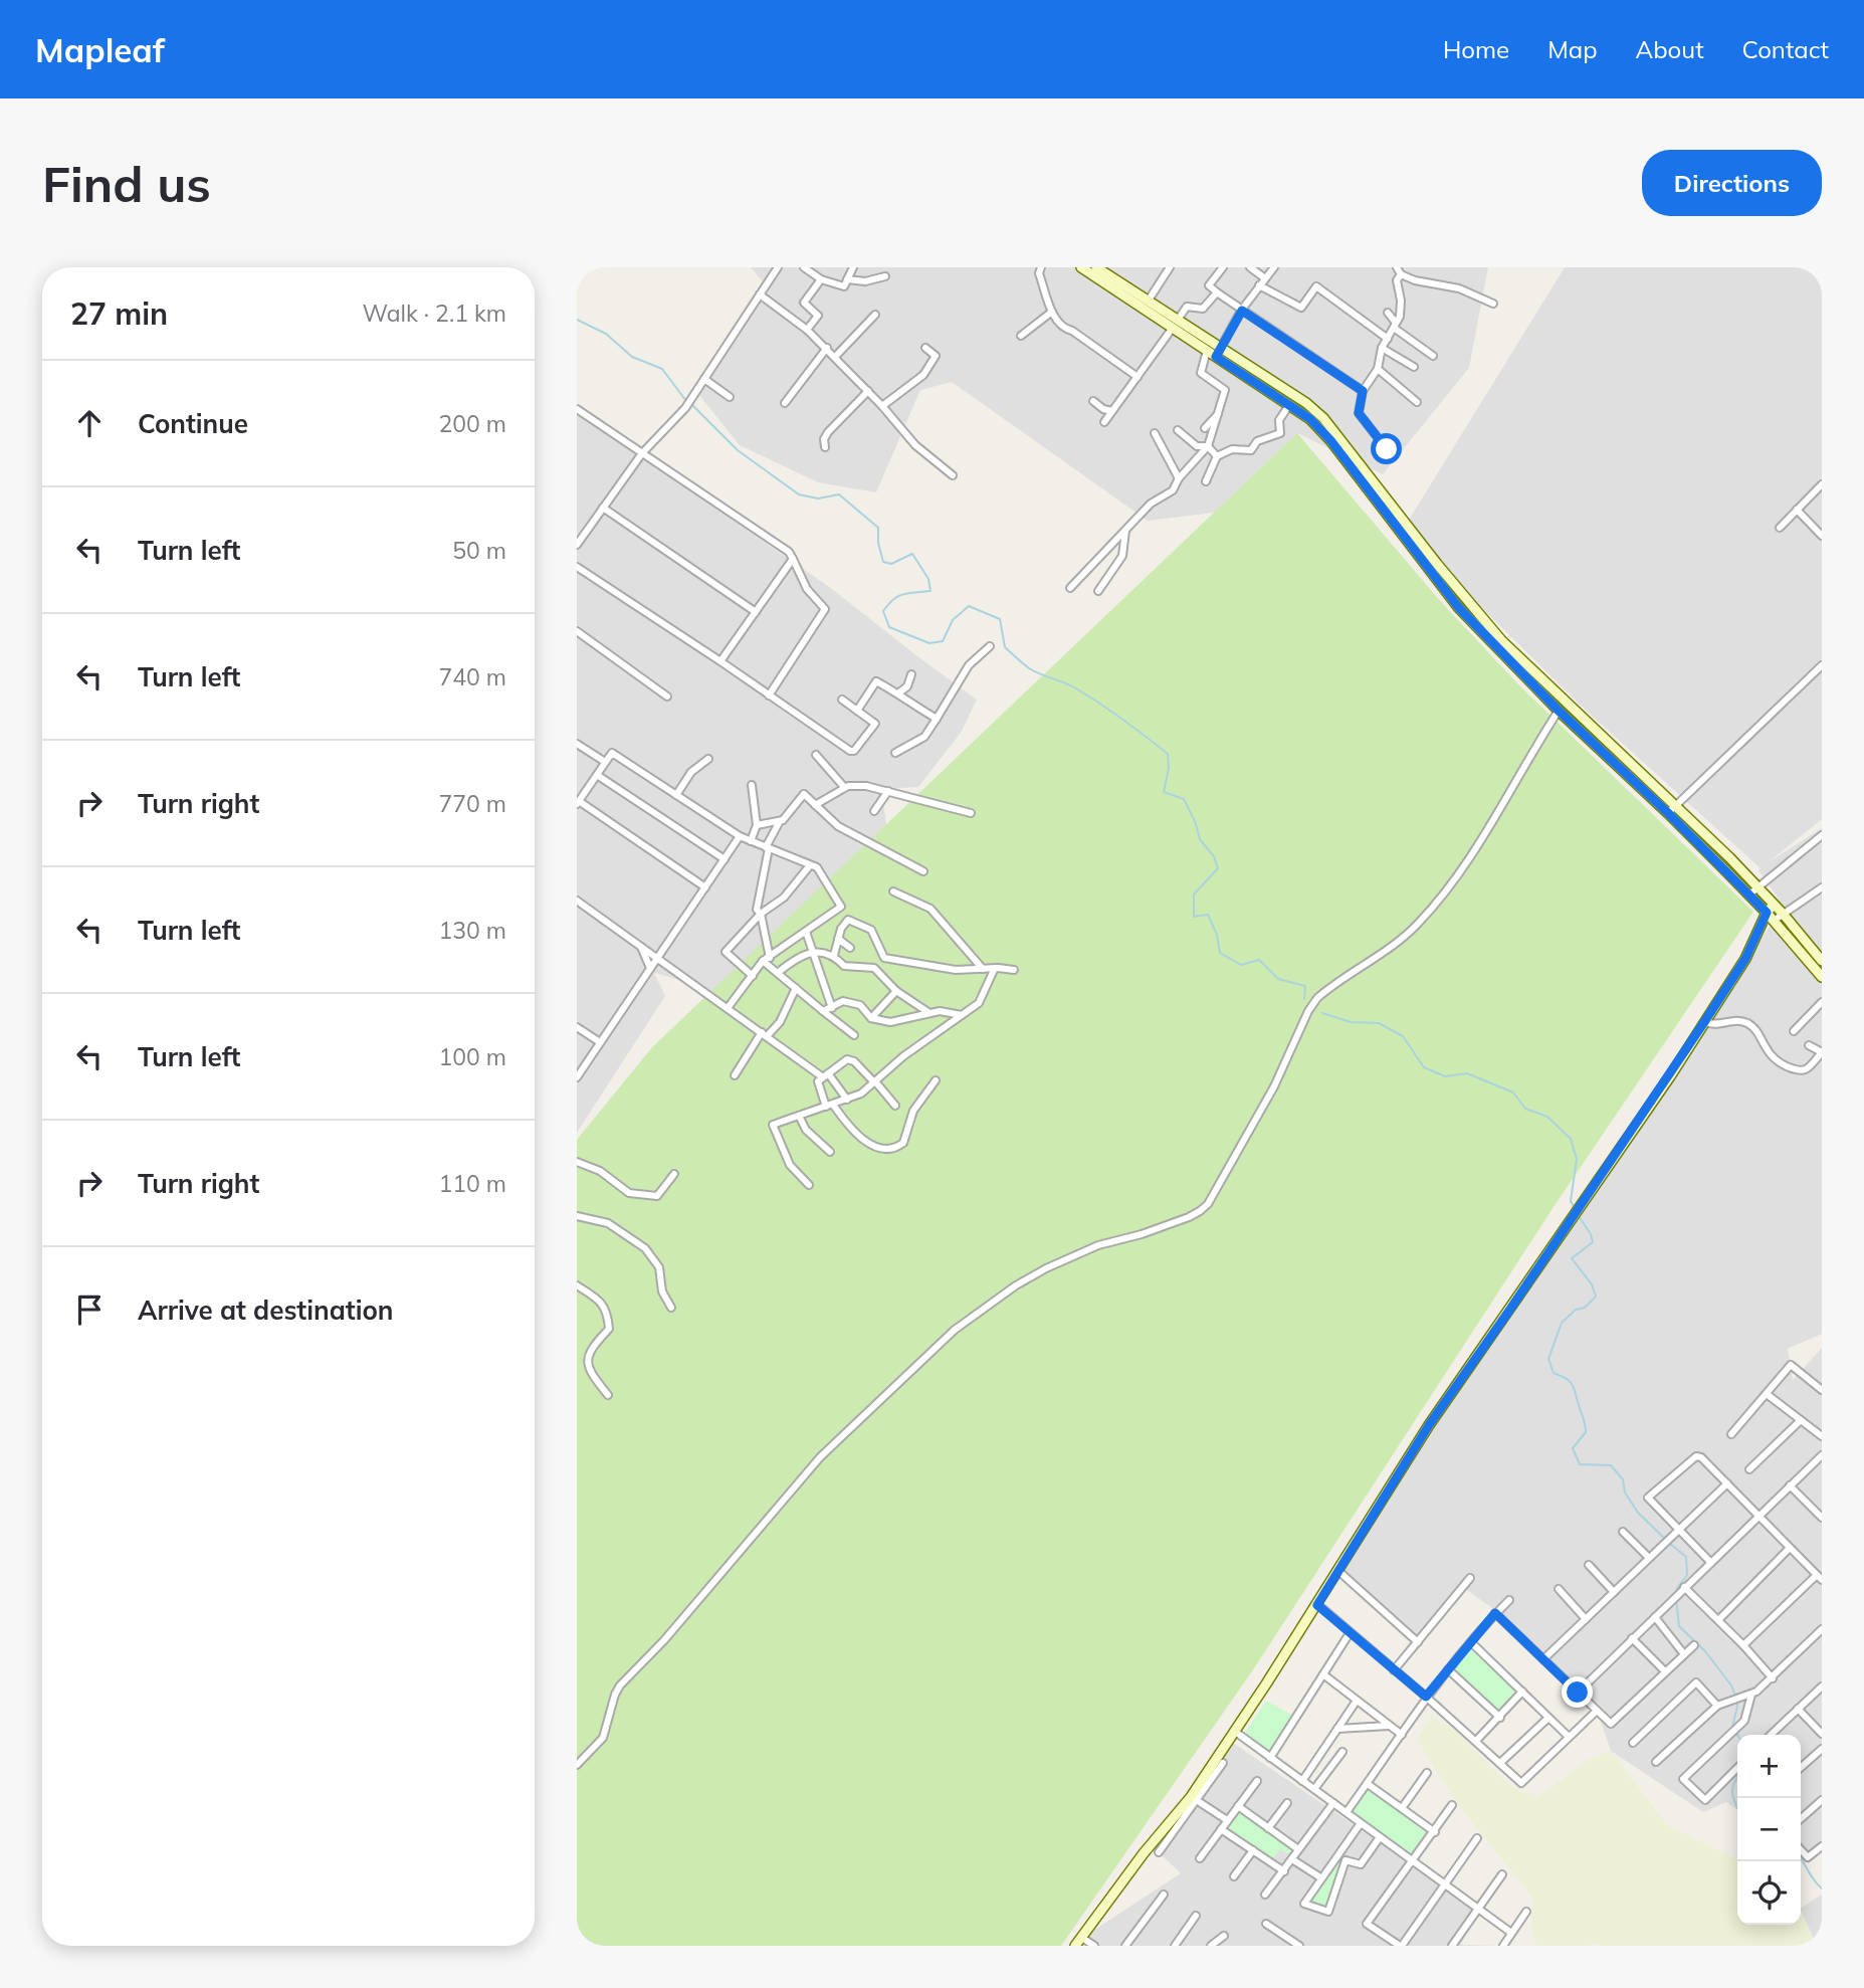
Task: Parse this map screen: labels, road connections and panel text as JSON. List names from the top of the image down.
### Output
{
  "page": {
    "header": "Mapleaf",
    "nav": [
      "Home",
      "Map",
      "About",
      "Contact"
    ],
    "buttons": "Directions",
    "title": "Find us",
    "heading": ["27 min", "Walk · 2.1 km"],
    "list": [
      ["Continue", "200 m"],
      ["Turn left", "50 m"],
      ["Turn left", "740 m"],
      ["Turn right", "770 m"],
      ["Turn left", "130 m"],
      ["Turn left", "100 m"],
      ["Turn right", "110 m"],
      "Arrive at destination"
    ],
    "map_buttons": ["+", "−"]
  }
}
